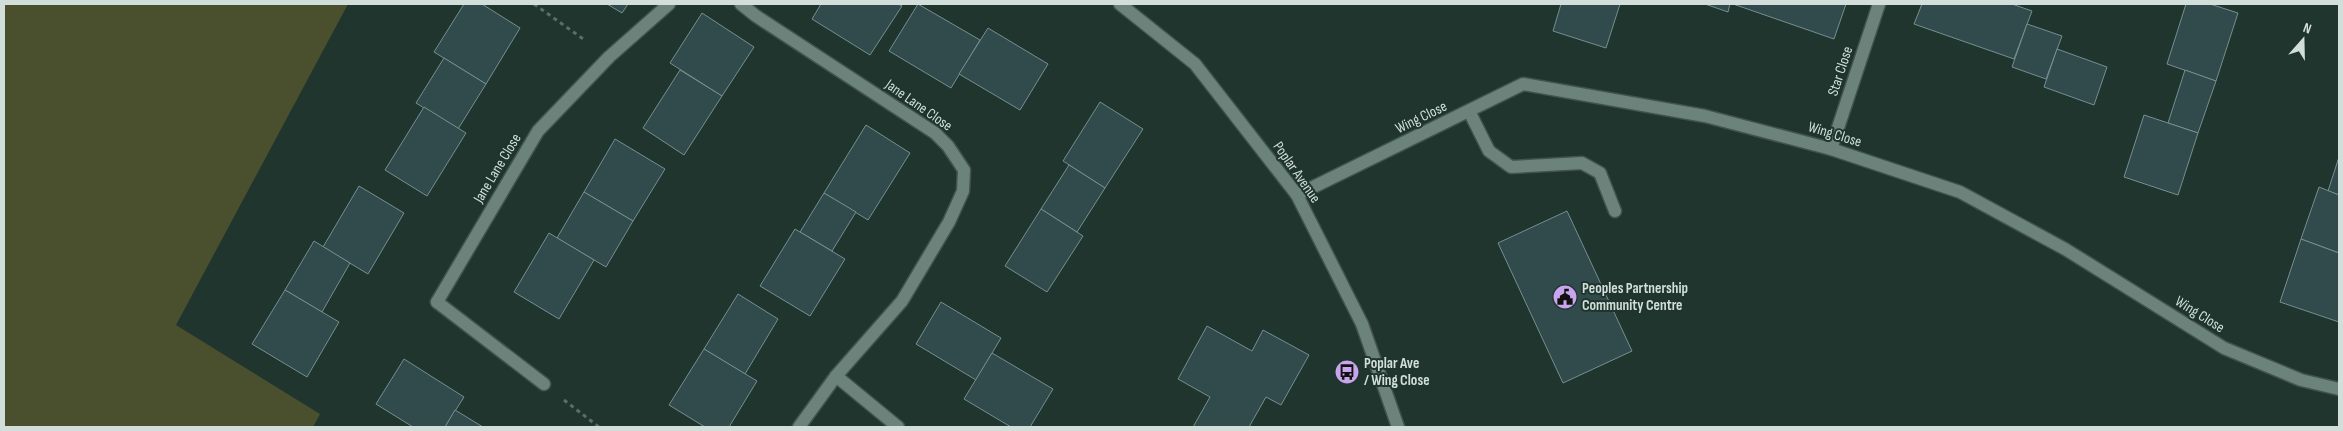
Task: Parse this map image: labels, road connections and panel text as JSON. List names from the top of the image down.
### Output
{
  "streets": {
    "street": [
      "Star Close",
      "Jane Lane Close",
      "Wing Close",
      "Poplar Avenue"
    ]
  },
  "crossings": [
    ["Star Close", "Wing Close"],
    ["Wing Close", "Poplar Avenue"]
  ],
  "places": {
    "public building": ["Peoples Partnership Community Centre"],
    "bus stop": ["Poplar Ave / Wing Close"]
  },
  "north": "top"
}
